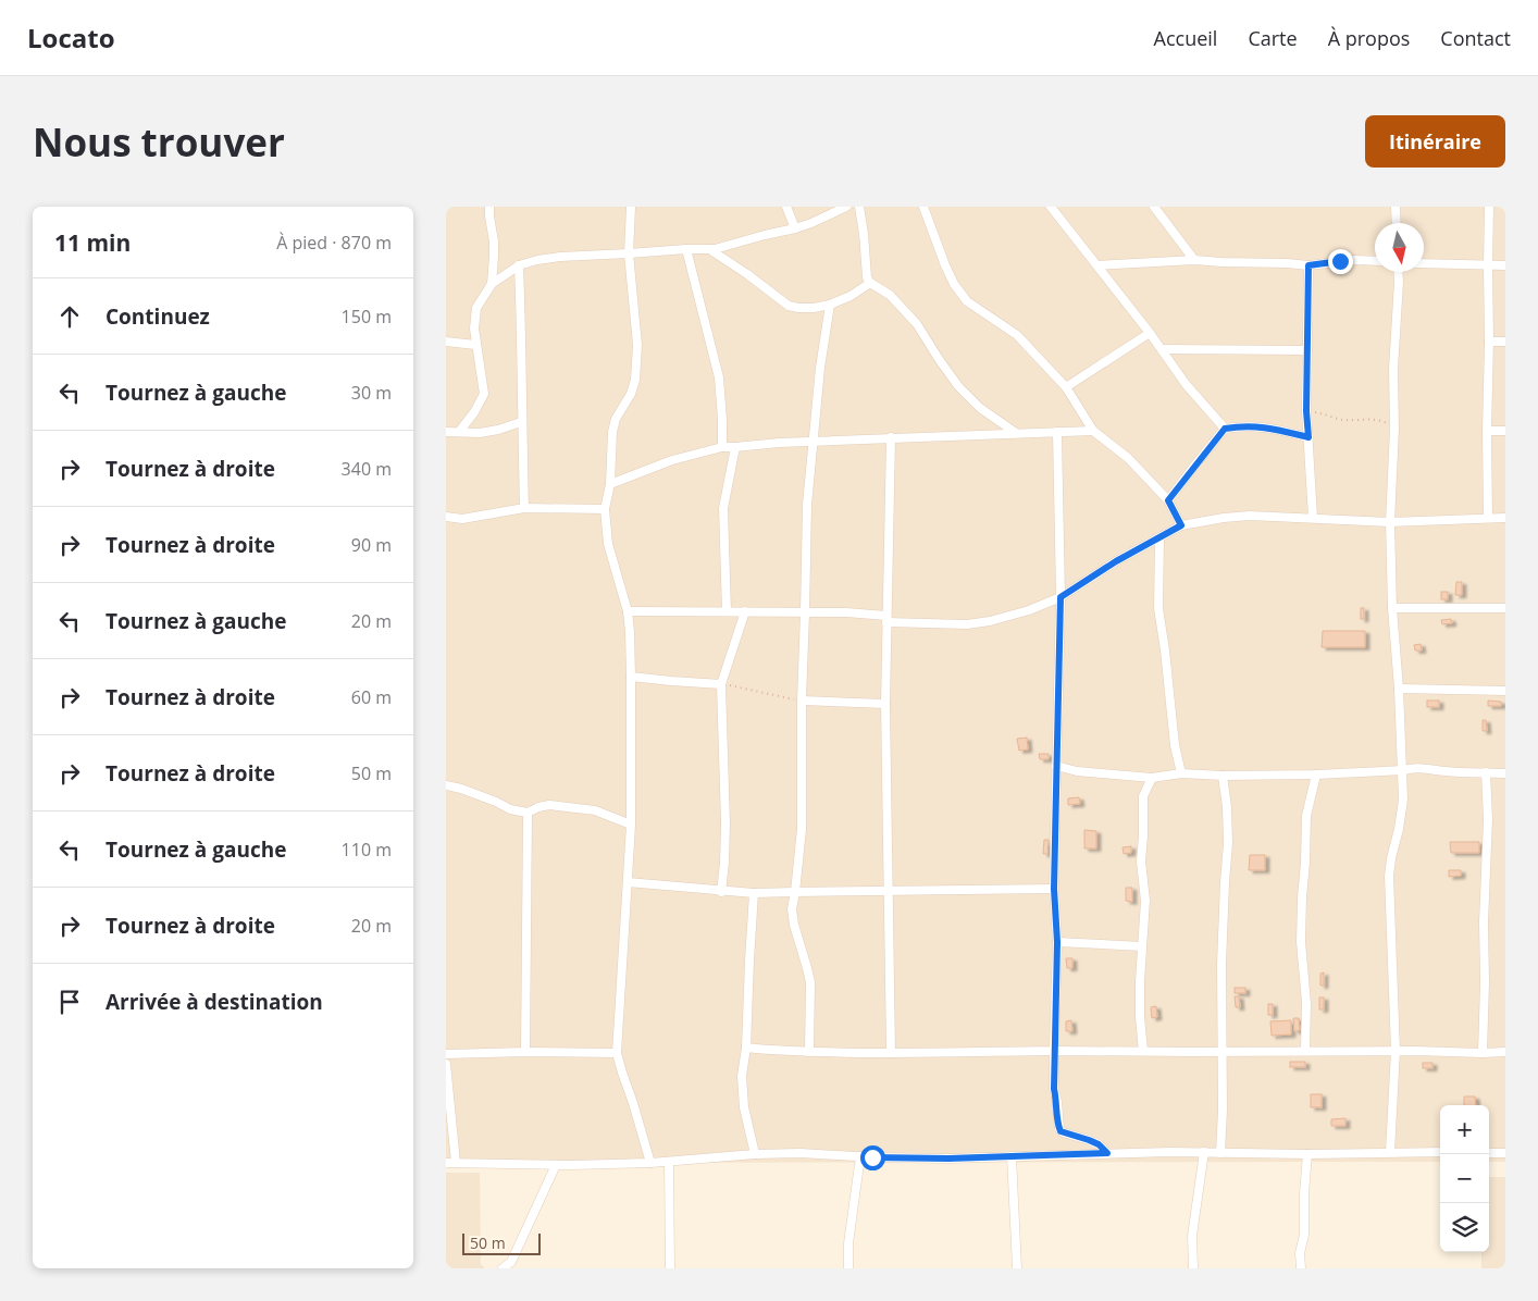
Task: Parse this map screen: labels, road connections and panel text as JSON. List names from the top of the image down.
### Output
{
  "scale_bar": "50 m",
  "north": "bottom",
  "page": {
    "header": "Locato",
    "nav": [
      "Accueil",
      "Carte",
      "À propos",
      "Contact"
    ],
    "buttons": "Itinéraire",
    "title": "Nous trouver",
    "heading": ["11 min", "À pied · 870 m"],
    "list": [
      ["Continuez", "150 m"],
      ["Tournez à gauche", "30 m"],
      ["Tournez à droite", "340 m"],
      ["Tournez à droite", "90 m"],
      ["Tournez à gauche", "20 m"],
      ["Tournez à droite", "60 m"],
      ["Tournez à droite", "50 m"],
      ["Tournez à gauche", "110 m"],
      ["Tournez à droite", "20 m"],
      "Arrivée à destination"
    ],
    "map_buttons": ["+", "−"],
    "scale": "50 m"
  }
}
